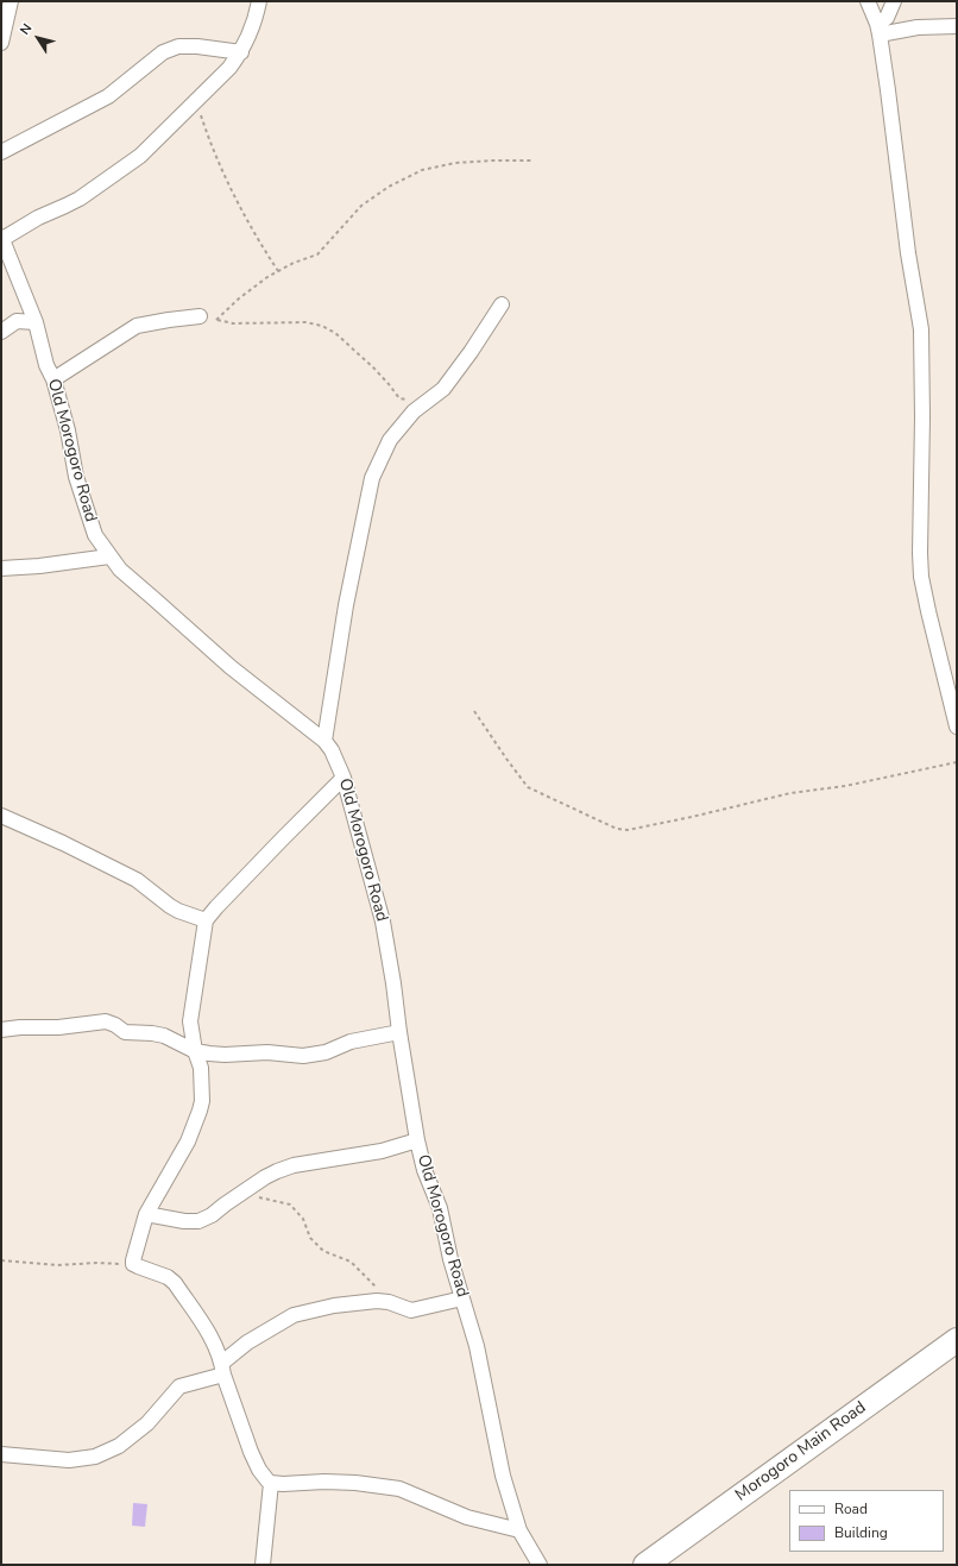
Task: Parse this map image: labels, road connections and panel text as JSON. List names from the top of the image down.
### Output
{
  "streets": {
    "highway": ["Morogoro Main Road"],
    "street": ["Old Morogoro Road"]
  },
  "legend": ["Road", "Building"],
  "north": "top left"
}
